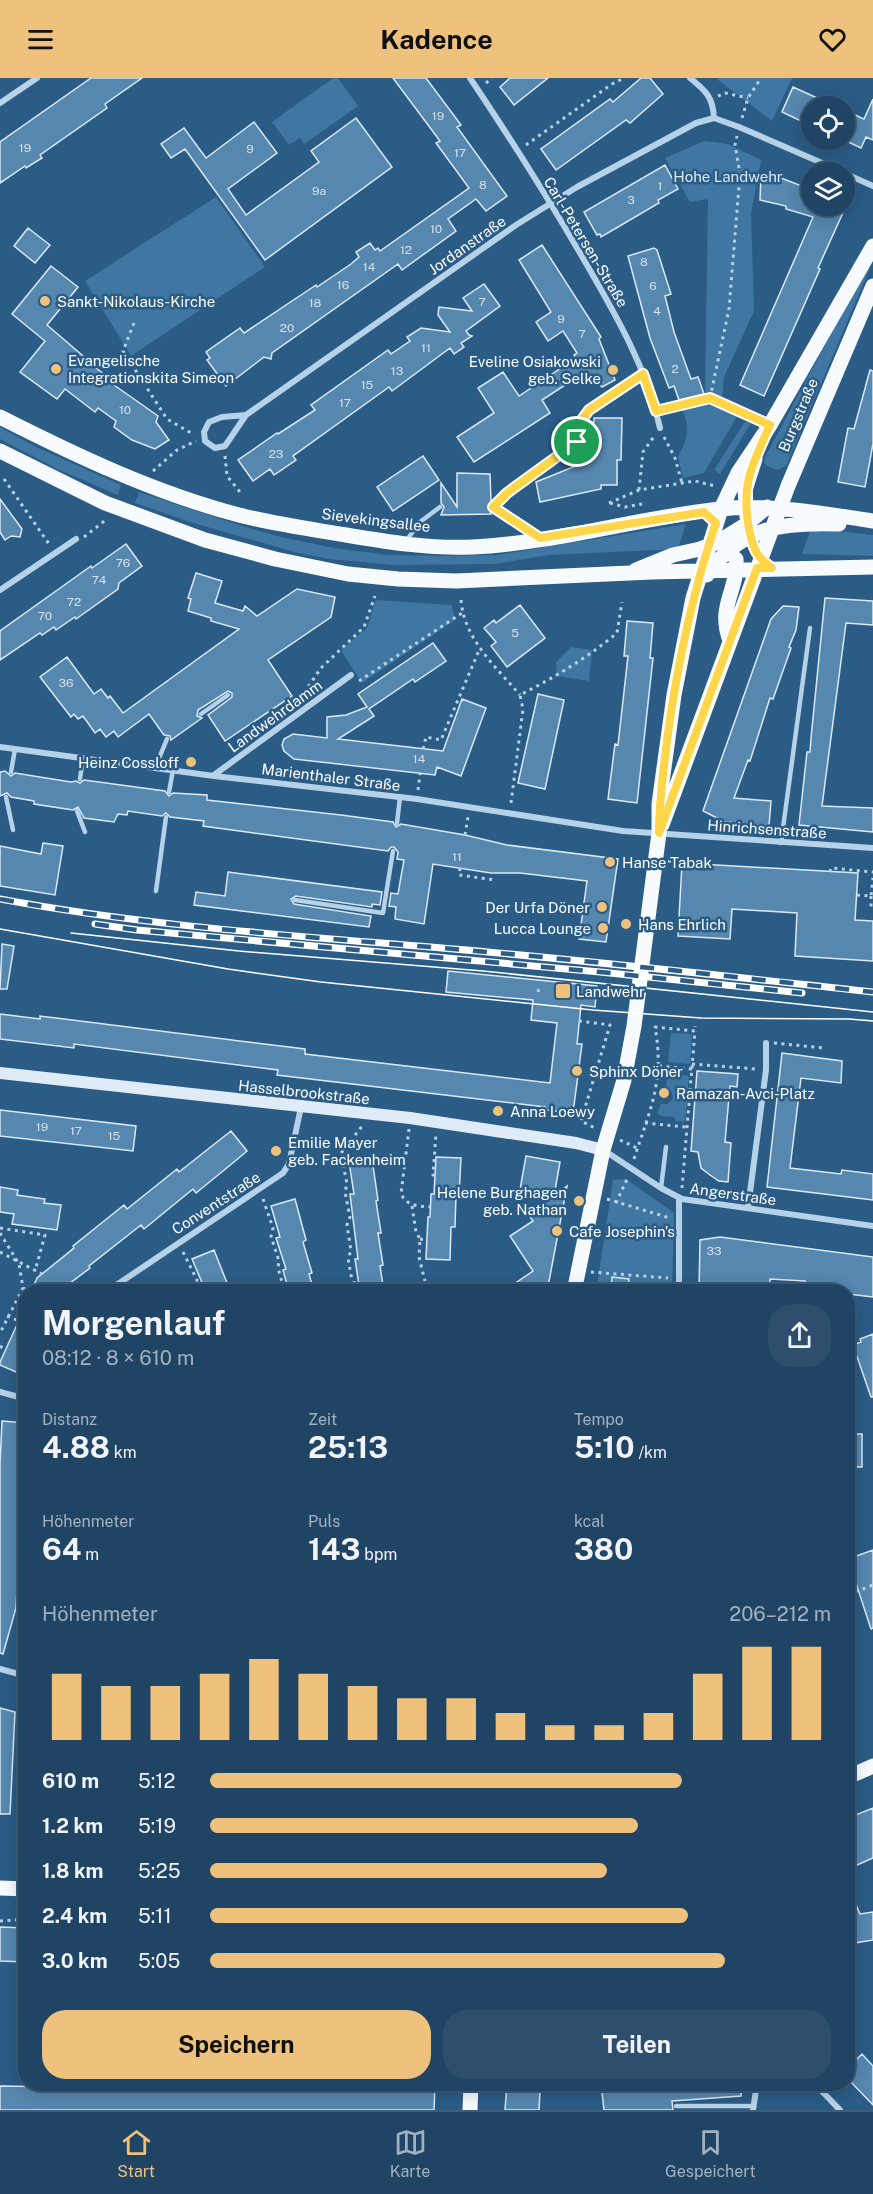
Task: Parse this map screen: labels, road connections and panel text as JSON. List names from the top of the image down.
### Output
{
  "streets": {
    "main road": ["Burgstraße", "Sievekingsallee"],
    "street": [
      "Carl-Petersen-Straße",
      "Jordanstraße",
      "Landwehrdamm",
      "Marienthaler Straße",
      "Hinrichsenstraße",
      "Hasselbrookstraße",
      "Angerstraße",
      "Conventstraße"
    ]
  },
  "crossings": [
    ["Carl-Petersen-Straße", "Jordanstraße"],
    ["Burgstraße", "Sievekingsallee"],
    ["Landwehrdamm", "Marienthaler Straße"],
    ["Marienthaler Straße", "Hinrichsenstraße"],
    ["Hasselbrookstraße", "Angerstraße"],
    ["Hasselbrookstraße", "Conventstraße"]
  ],
  "parks": ["Hohe Landwehr"],
  "places": {
    "other": [
      "Sankt-Nikolaus-Kirche",
      "Evangelische Integrationskita Simeon",
      "Eveline Osiakowski geb. Selke",
      "Heinz Cossloff",
      "Hanse Tabak",
      "Der Urfa Döner",
      "Hans Ehrlich",
      "Lucca Lounge",
      "Sphinx Döner",
      "Ramazan-Avci-Platz",
      "Anna Loewy",
      "Emilie Mayer geb. Fackenheim",
      "Helene Burghagen geb. Nathan",
      "Cafe Josephin's"
    ],
    "transit": ["Landwehr"]
  },
  "house_numbers": [
    "19",
    "19",
    "9",
    "17",
    "8",
    "1",
    "9a",
    "3",
    "10",
    "12",
    "8",
    "14",
    "16",
    "6",
    "7",
    "18",
    "4",
    "9",
    "20",
    "7",
    "11",
    "2",
    "13",
    "15",
    "17",
    "10",
    "23",
    "76",
    "74",
    "72",
    "70",
    "5",
    "36",
    "14",
    "11",
    "19",
    "17",
    "15",
    "33"
  ],
  "page": {
    "header": "Kadence",
    "heading": ["Morgenlauf", "08:12 · 8 × 610 m"],
    "stats": [
      ["Distanz", "4.88 km"],
      ["Zeit", "25:13"],
      ["Tempo", "5:10 /km"],
      ["Höhenmeter", "64 m"],
      ["Puls", "143 bpm"],
      ["kcal", "380"]
    ],
    "chart": ["Höhenmeter", "206–212 m"],
    "list": [
      {
        "name": "610 m",
        "note": "5:12"
      },
      {
        "name": "1.2 km",
        "note": "5:19"
      },
      {
        "name": "1.8 km",
        "note": "5:25"
      },
      {
        "name": "2.4 km",
        "note": "5:11"
      },
      {
        "name": "3.0 km",
        "note": "5:05"
      }
    ],
    "buttons": ["Speichern", "Teilen"],
    "tabs": ["Start", "Karte", "Gespeichert"]
  }
}
